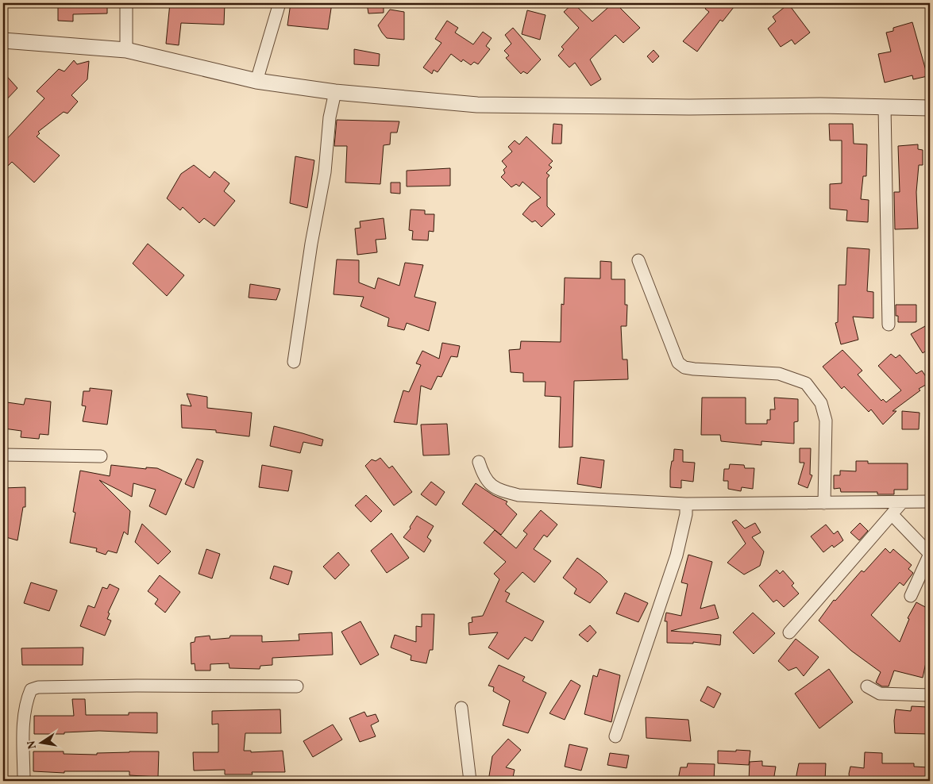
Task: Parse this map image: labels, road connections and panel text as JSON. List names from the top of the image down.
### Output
{
  "north": "left"
}
